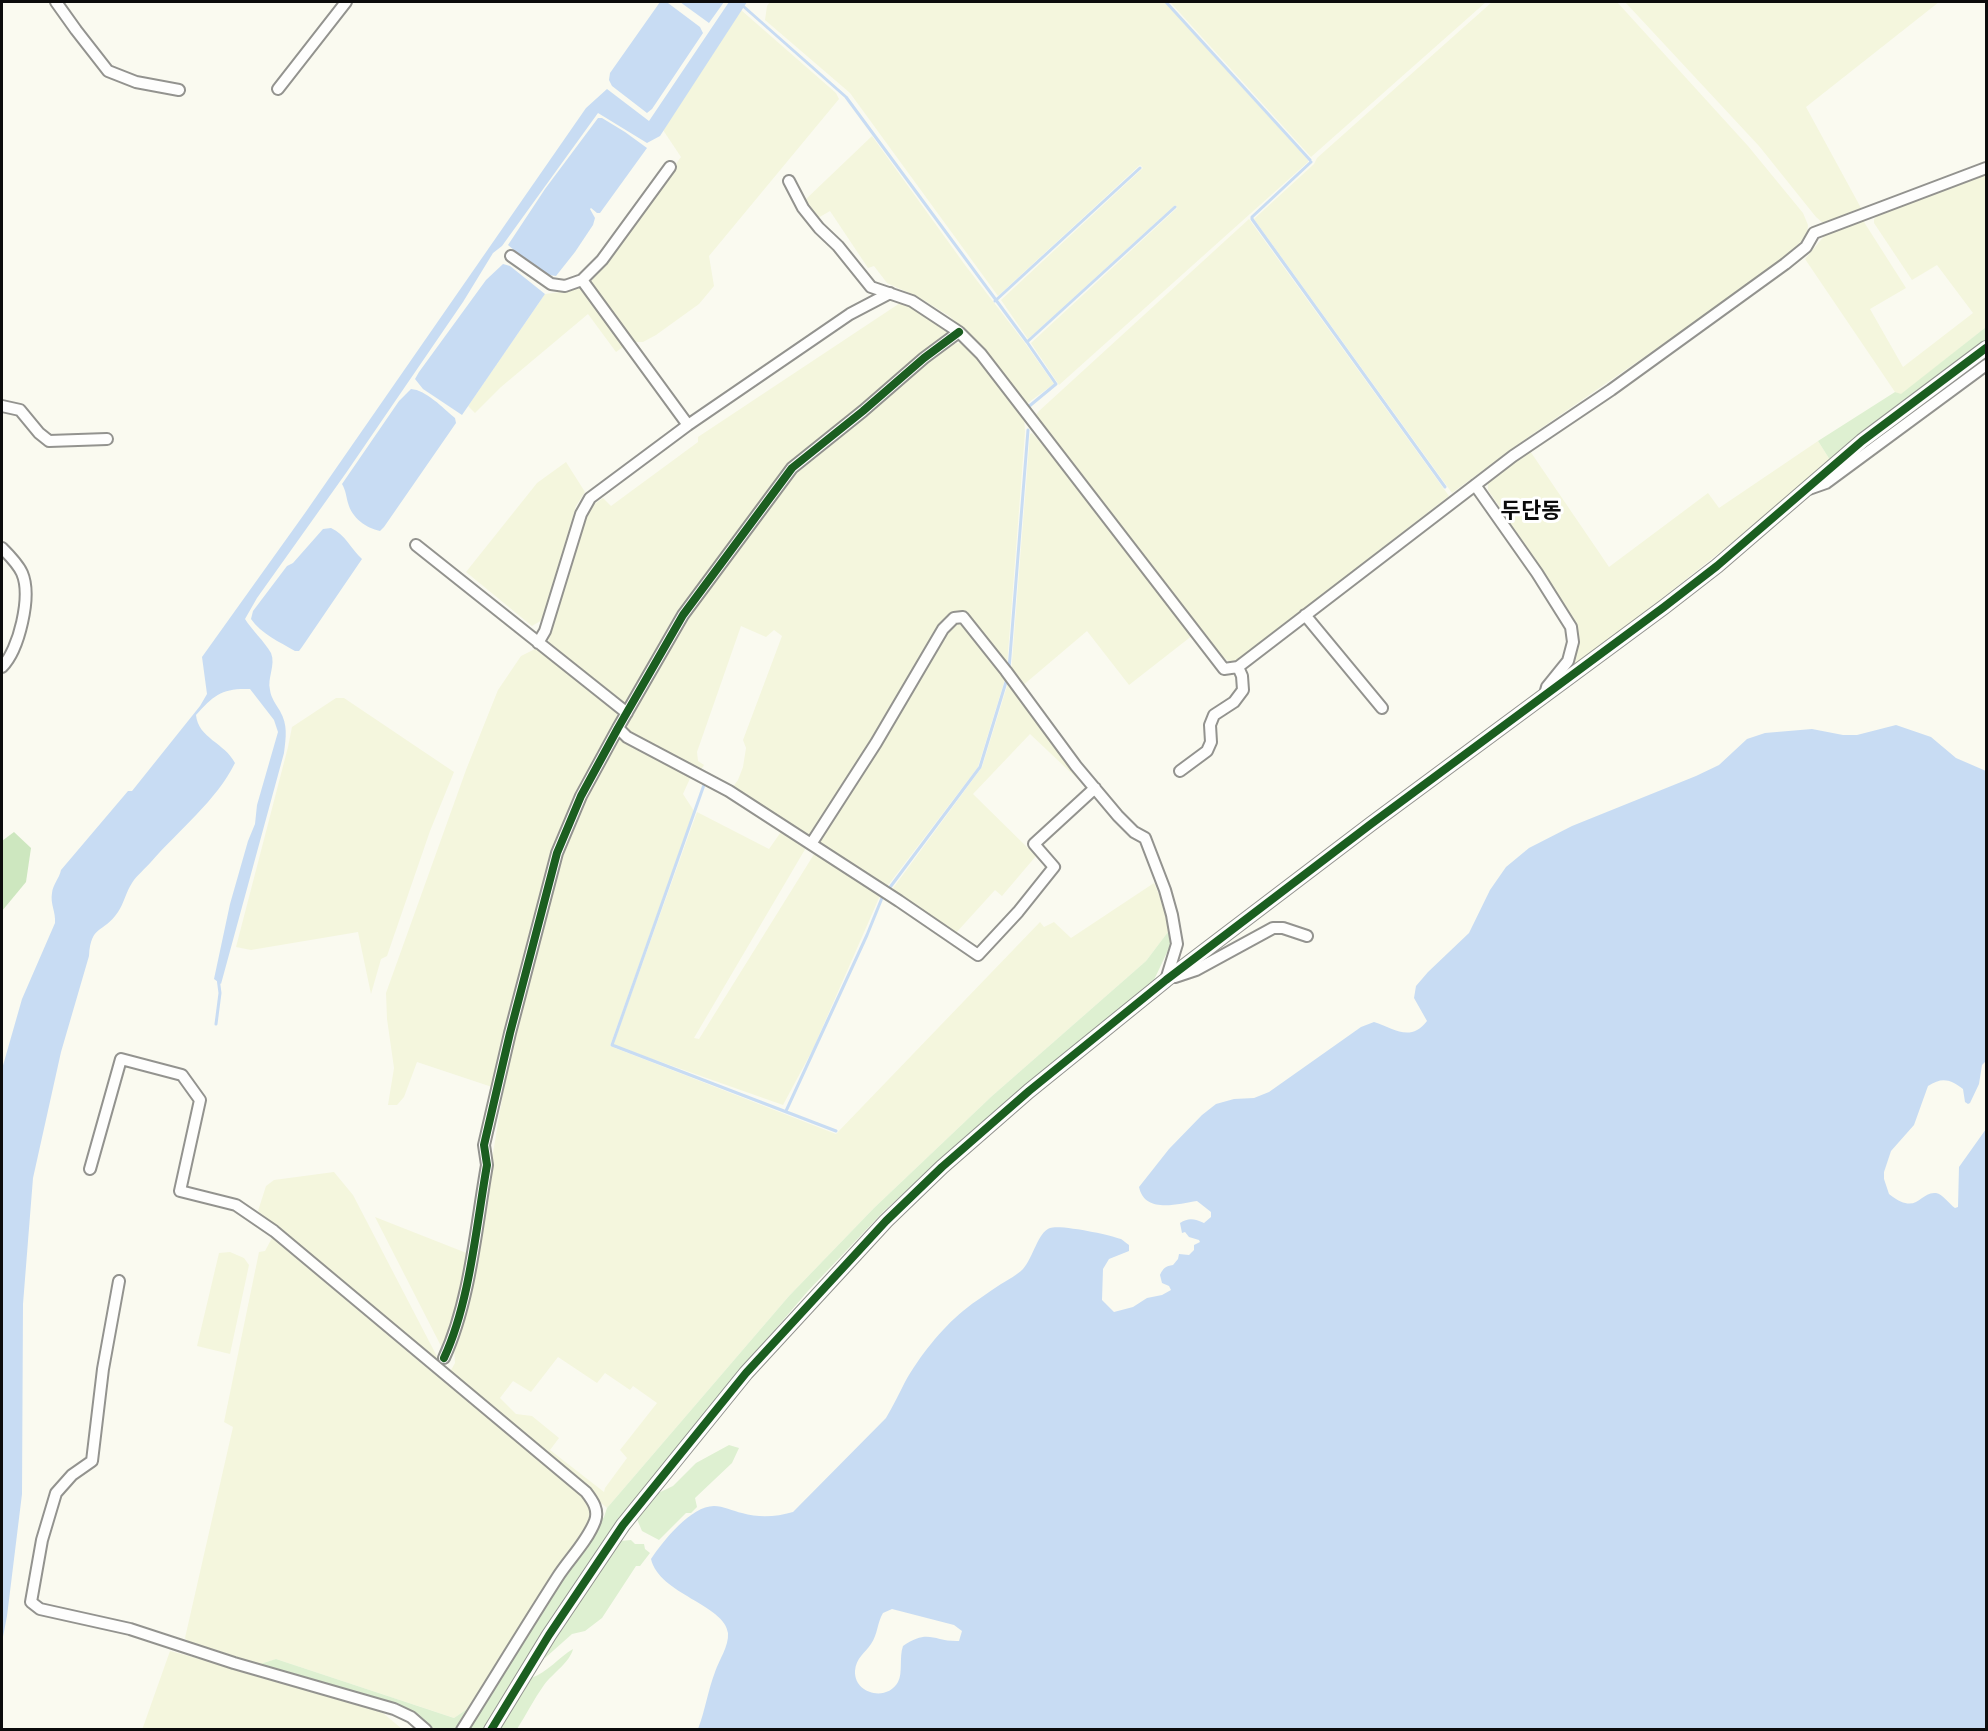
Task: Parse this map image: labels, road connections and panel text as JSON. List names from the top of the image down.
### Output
{
  "districts": ["두단동"]
}
